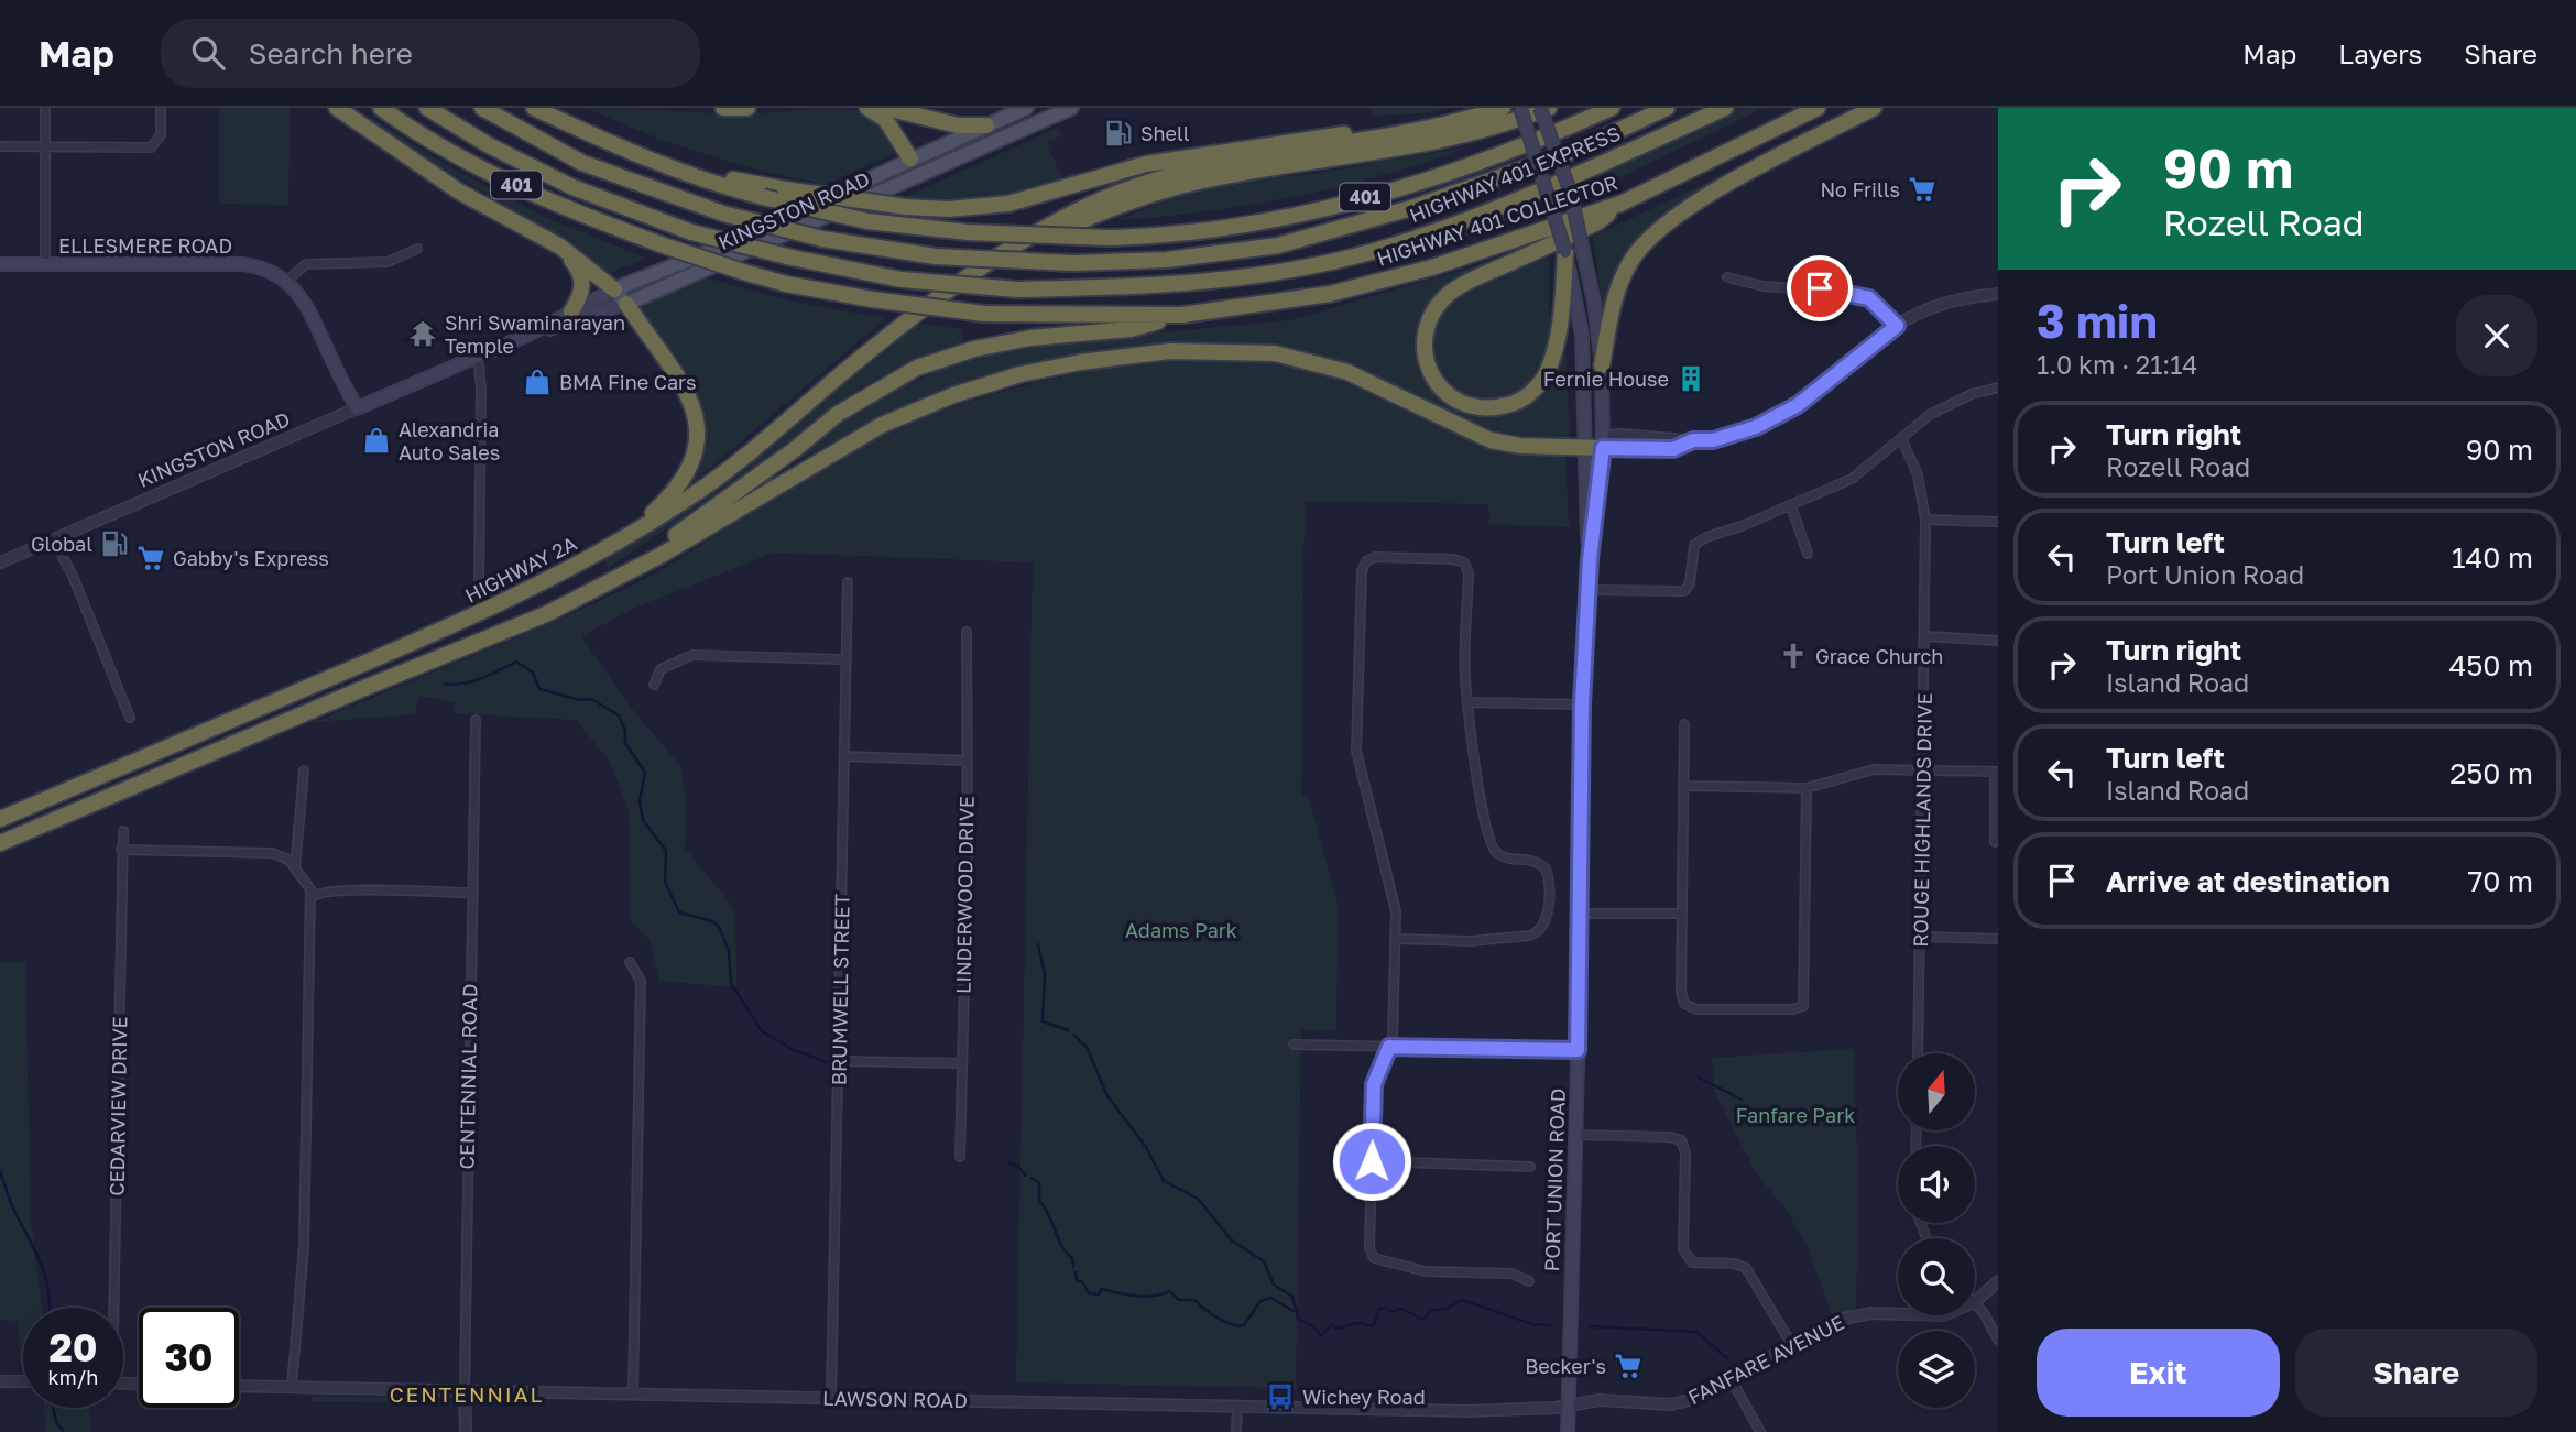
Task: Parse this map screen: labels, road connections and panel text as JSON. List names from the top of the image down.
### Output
{
  "streets": {
    "highway": [
      "HIGHWAY 401 EXPRESS",
      "401",
      "HIGHWAY 401 COLLECTOR",
      "HIGHWAY 2A"
    ],
    "main road": ["KINGSTON ROAD", "ELLESMERE ROAD", "PORT UNION ROAD"],
    "street": [
      "ROUGE HIGHLANDS DRIVE",
      "LINDERWOOD DRIVE",
      "BRUMWELL STREET",
      "CENTENNIAL ROAD",
      "CEDARVIEW DRIVE",
      "FANFARE AVENUE",
      "LAWSON ROAD"
    ]
  },
  "crossings": [
    ["BRUMWELL STREET", "LAWSON ROAD"],
    ["CENTENNIAL ROAD", "LAWSON ROAD"],
    ["PORT UNION ROAD", "FANFARE AVENUE"],
    ["PORT UNION ROAD", "LAWSON ROAD"],
    ["FANFARE AVENUE", "LAWSON ROAD"]
  ],
  "districts": ["CENTENNIAL"],
  "parks": ["Adams Park", "Fanfare Park"],
  "places": {
    "fuel station": ["Shell", "Global"],
    "supermarket": ["No Frills", "Gabby's Express", "Becker's"],
    "temple": ["Shri Swaminarayan Temple"],
    "building": ["Fernie House"],
    "shop": ["BMA Fine Cars", "Alexandria Auto Sales"],
    "church": ["Grace Church"],
    "bus stop": ["Wichey Road"]
  },
  "north": "top",
  "page": {
    "header": "Map",
    "search": "Search here",
    "nav": ["Map", "Layers", "Share"],
    "turn": ["90 m", "Rozell Road"],
    "heading": ["3 min", "1.0 km · 21:14"],
    "list": [
      {
        "name": "Turn right",
        "note": "Rozell Road",
        "value": "90 m"
      },
      {
        "name": "Turn left",
        "note": "Port Union Road",
        "value": "140 m"
      },
      {
        "name": "Turn right",
        "note": "Island Road",
        "value": "450 m"
      },
      {
        "name": "Turn left",
        "note": "Island Road",
        "value": "250 m"
      },
      {
        "name": "Arrive at destination",
        "value": "70 m"
      }
    ],
    "speed": "20 km/h",
    "limit": "30",
    "buttons": ["Exit", "Share"]
  }
}
